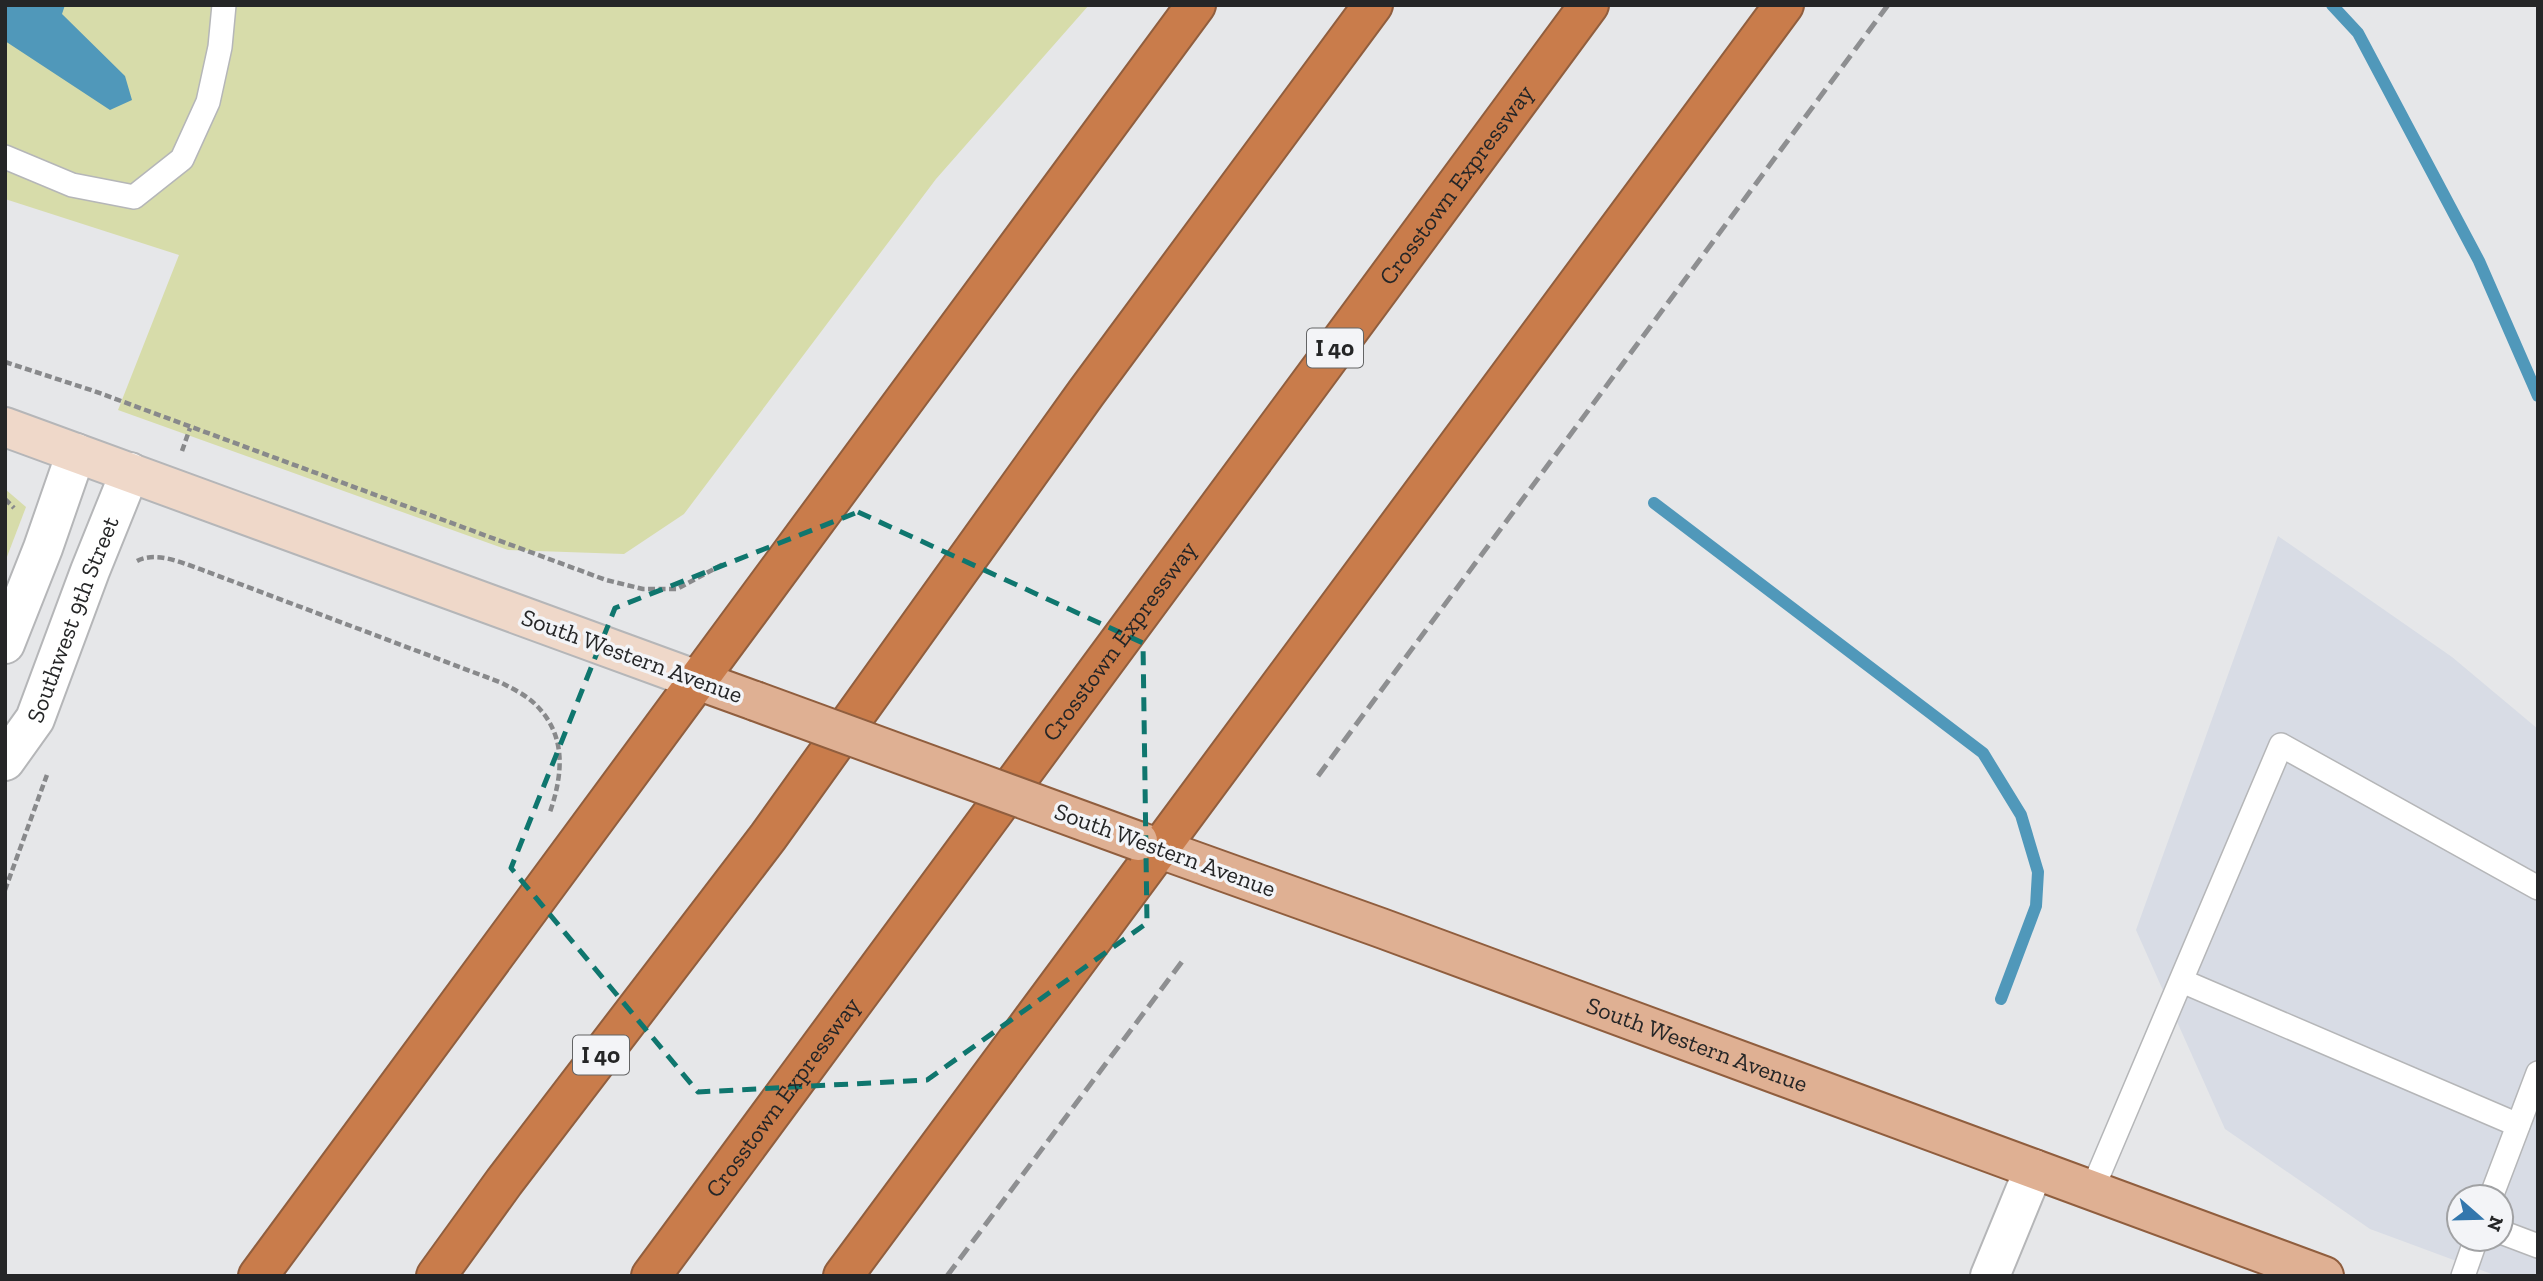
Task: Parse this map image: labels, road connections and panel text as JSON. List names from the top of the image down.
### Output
{
  "streets": {
    "highway": ["Crosstown Expressway", "I 40"],
    "main road": ["South Western Avenue"],
    "street": ["Southwest 9th Street"]
  },
  "crossings": [
    ["Southwest 9th Street", "South Western Avenue"]
  ],
  "north": "right"
}
